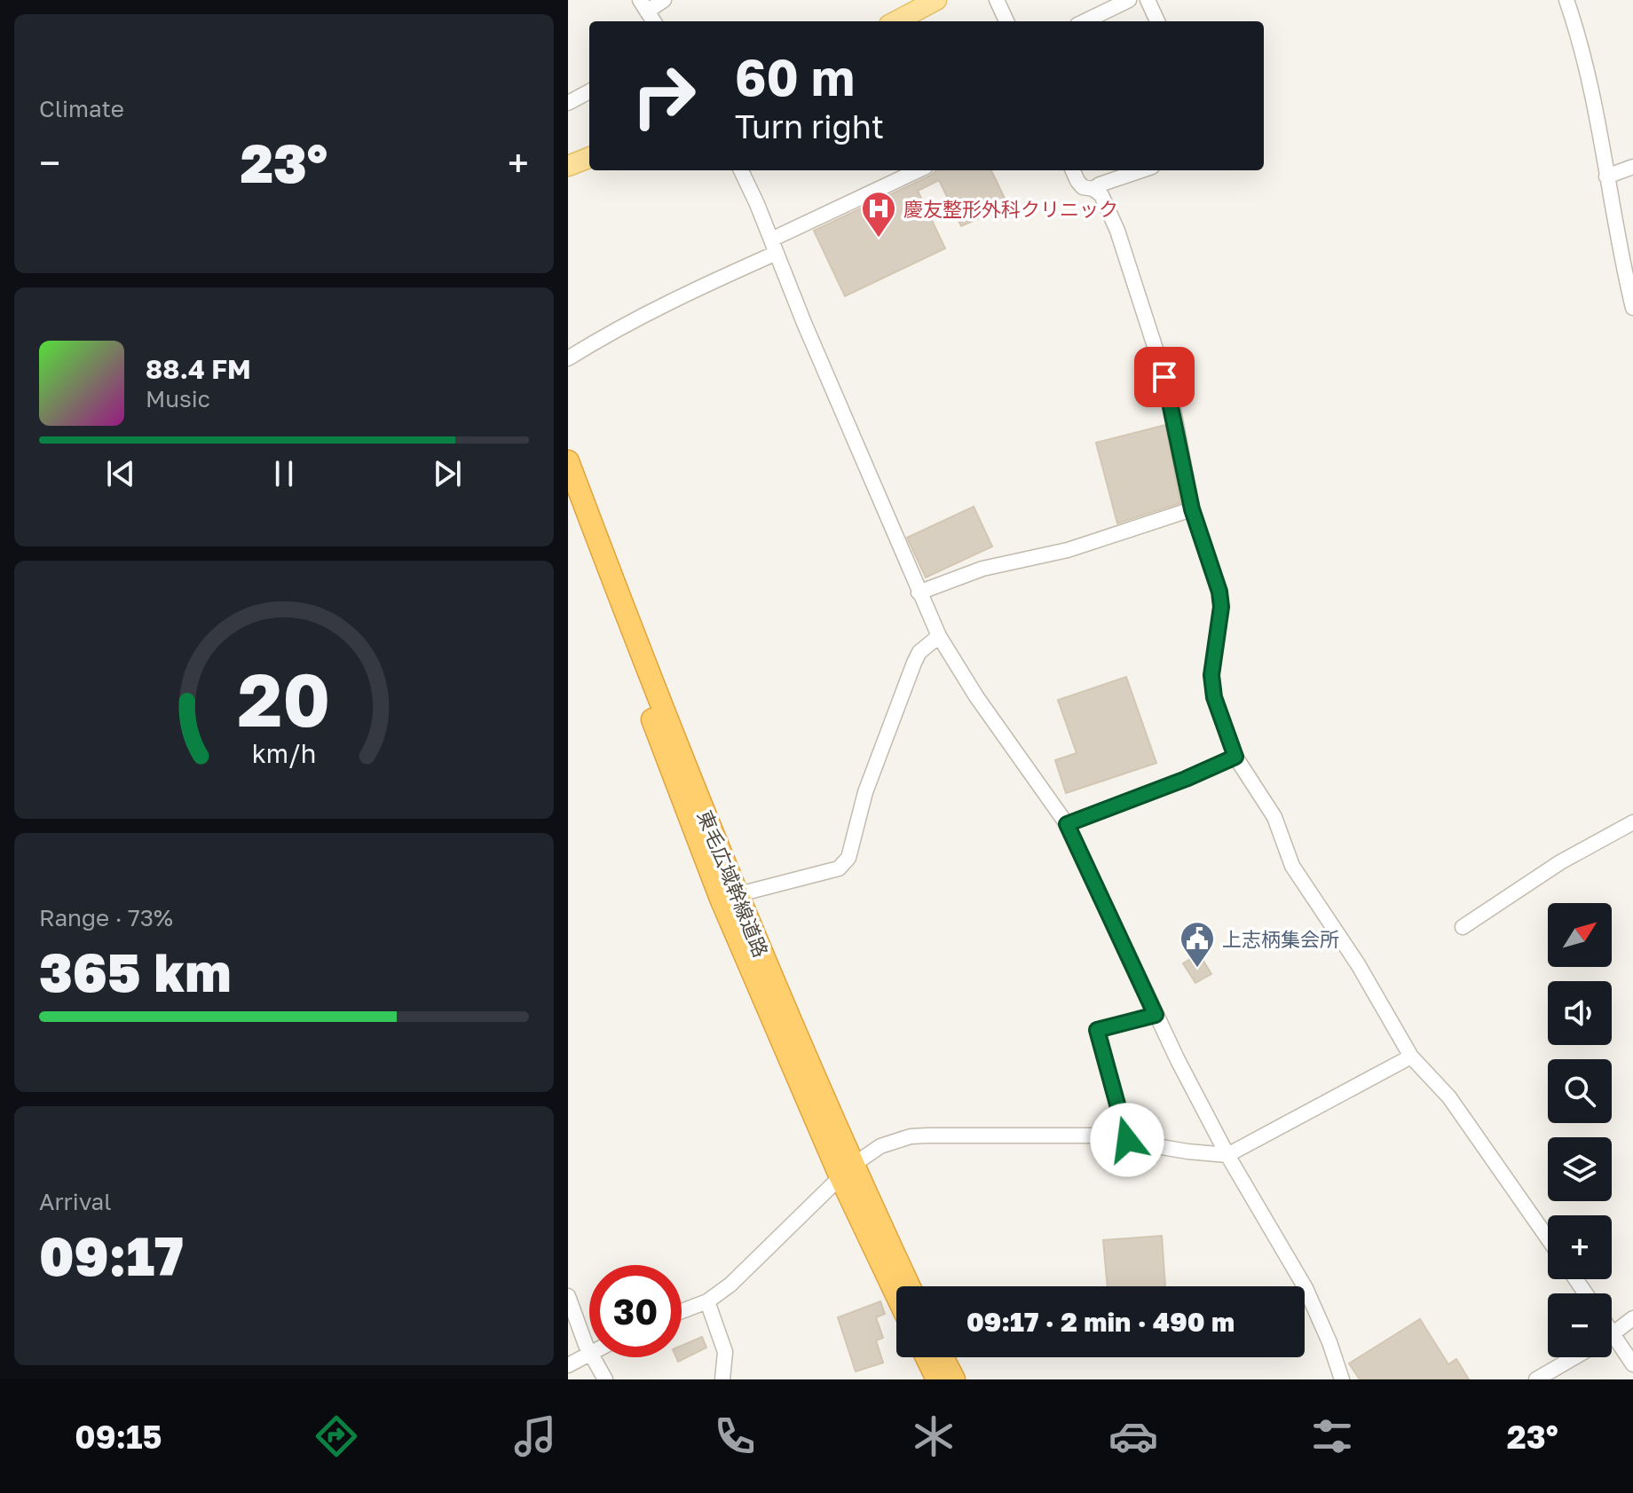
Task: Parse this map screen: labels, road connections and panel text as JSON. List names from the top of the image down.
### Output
{
  "streets": {
    "highway": ["東毛広域幹線道路"]
  },
  "places": {
    "hospital": ["慶友整形外科クリニック"],
    "public building": ["上志柄集会所"]
  },
  "north": "top right",
  "page": {
    "tile": [
      "Climate",
      ["Range · 73%", "365 km"],
      ["Arrival", "09:17"]
    ],
    "turn": ["60 m", "Turn right"],
    "heat": ["−", "23°", "+"],
    "song": ["88.4 FM", "Music"],
    "map_buttons": ["+", "−"],
    "limit": "30",
    "trip": "09:17 · 2 min · 490 m",
    "tabs": ["09:15", "23°"],
    "gauge": ["20", "km/h"]
  }
}
